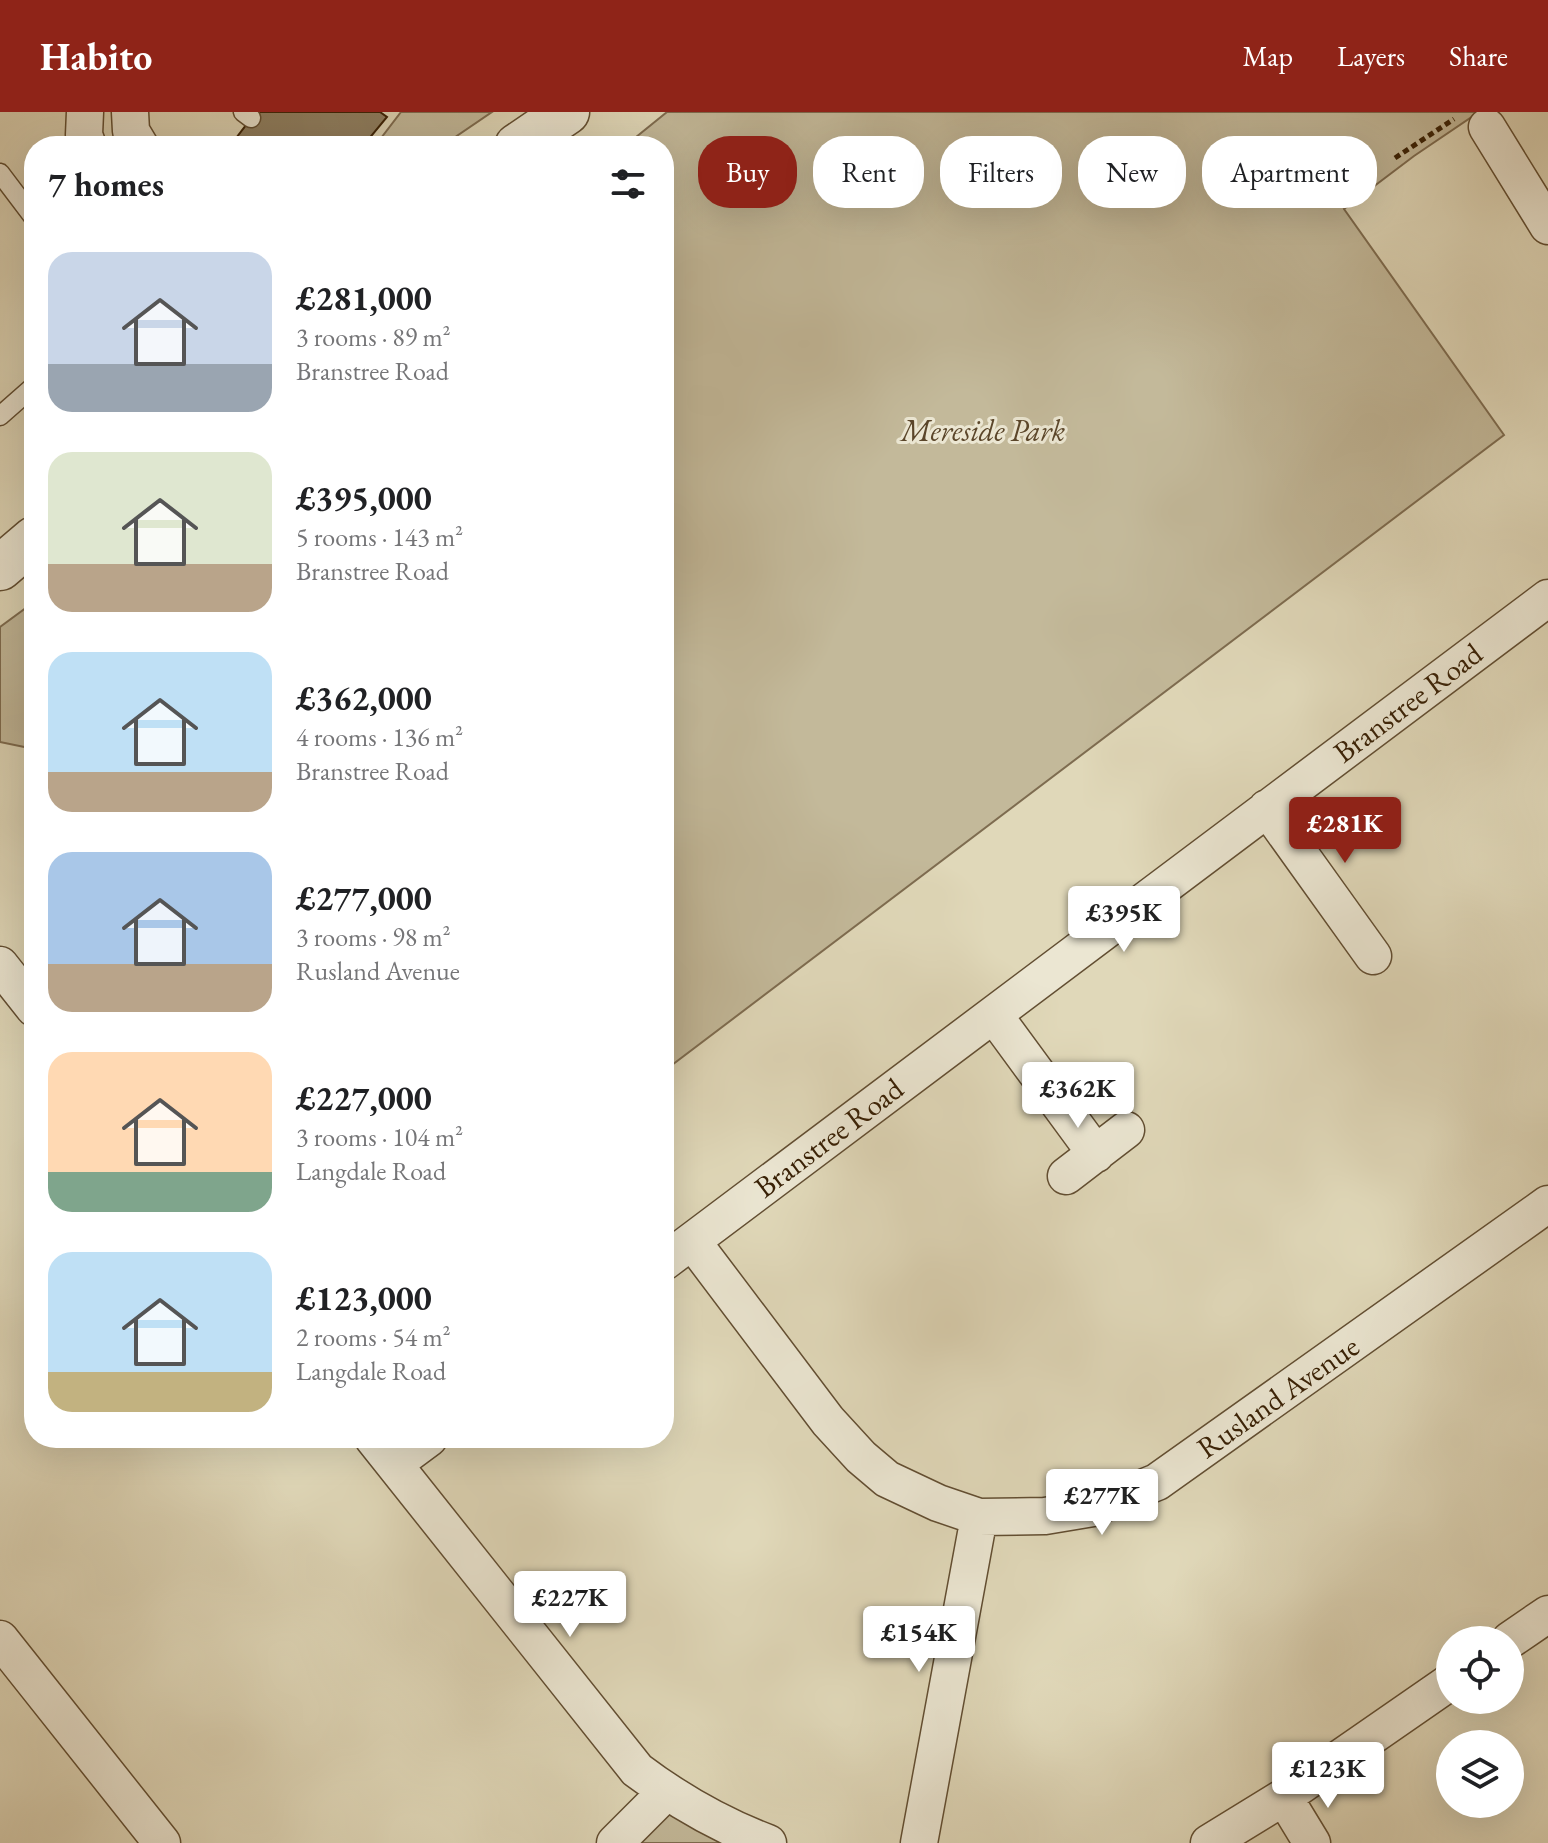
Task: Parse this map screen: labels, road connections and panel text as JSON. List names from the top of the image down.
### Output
{
  "streets": {
    "street": ["Branstree Road", "Rusland Avenue"]
  },
  "crossings": [
    ["Branstree Road", "Rusland Avenue"]
  ],
  "parks": ["Mereside Park"],
  "page": {
    "header": "Habito",
    "nav": ["Map", "Layers", "Share"],
    "chip": [
      "Buy",
      "Rent",
      "Filters",
      "New",
      "Apartment"
    ],
    "heading": "7 homes",
    "list": [
      {
        "name": "£281,000",
        "note": "3 rooms · 89 m² · Branstree Road"
      },
      {
        "name": "£395,000",
        "note": "5 rooms · 143 m² · Branstree Road"
      },
      {
        "name": "£362,000",
        "note": "4 rooms · 136 m² · Branstree Road"
      },
      {
        "name": "£277,000",
        "note": "3 rooms · 98 m² · Rusland Avenue"
      },
      {
        "name": "£227,000",
        "note": "3 rooms · 104 m² · Langdale Road"
      },
      {
        "name": "£123,000",
        "note": "2 rooms · 54 m² · Langdale Road"
      }
    ],
    "price": [
      "£281K",
      "£395K",
      "£362K",
      "£277K",
      "£227K",
      "£154K",
      "£123K"
    ]
  }
}
